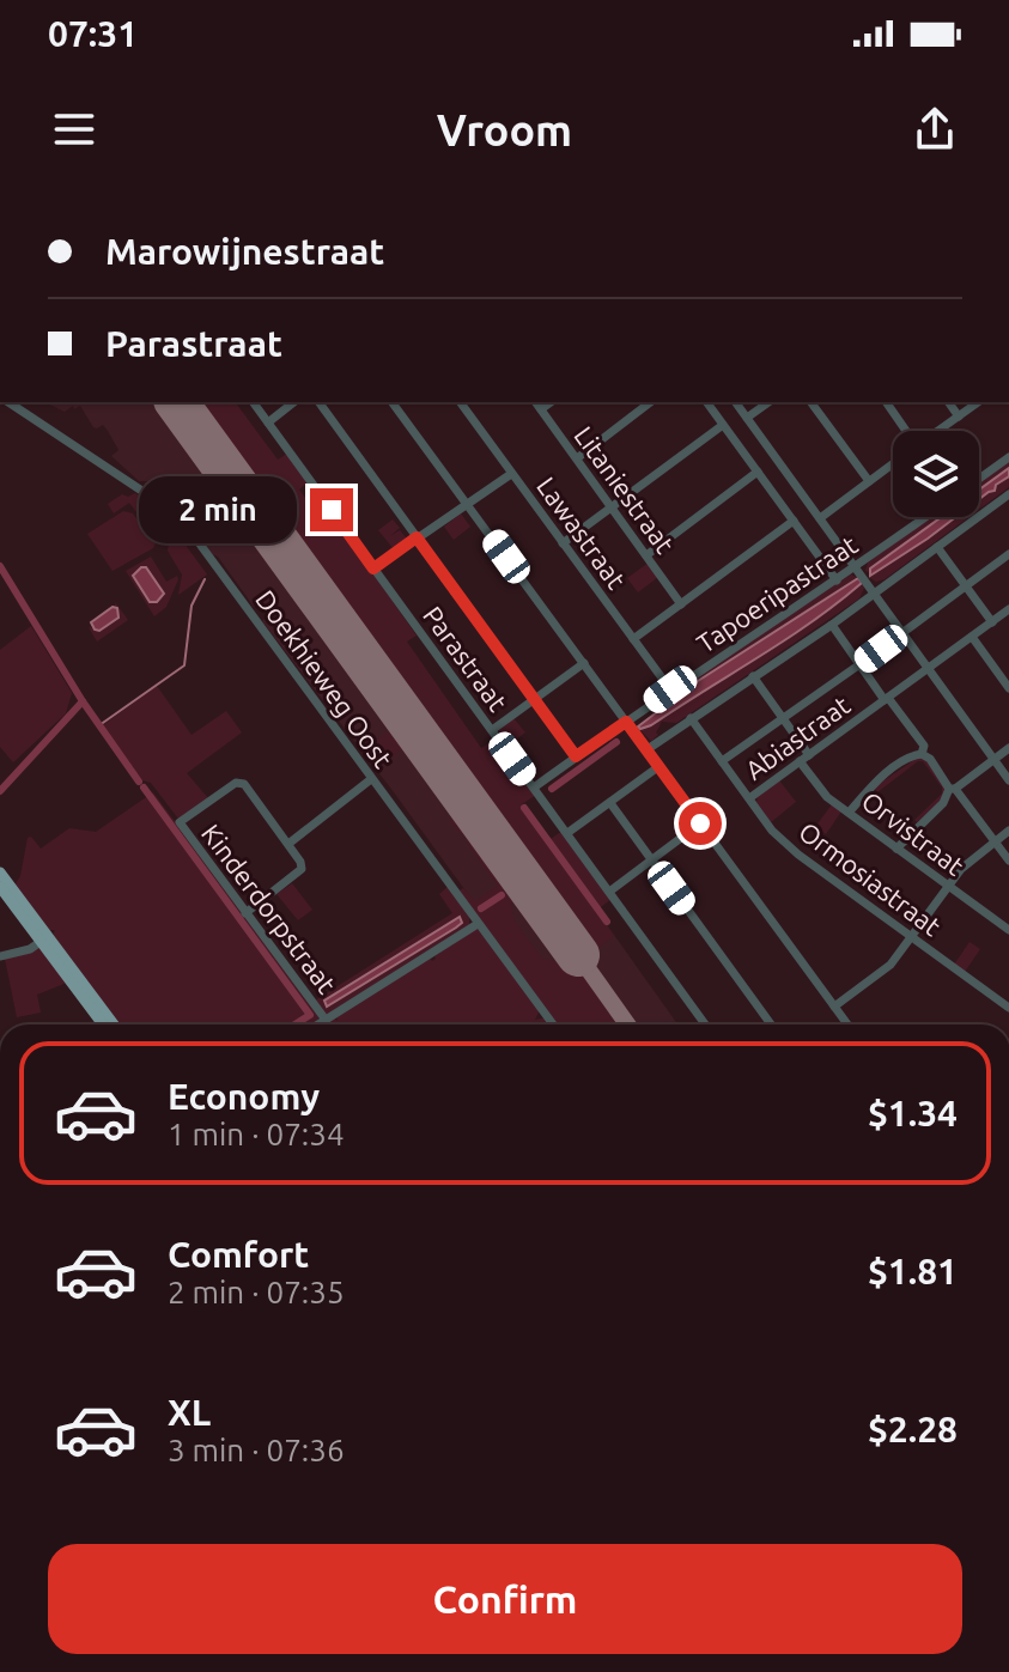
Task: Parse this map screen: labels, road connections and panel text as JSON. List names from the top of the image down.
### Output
{
  "streets": {
    "street": [
      "Litaniestraat",
      "Lawastraat",
      "Tapoeripastraat",
      "Parastraat",
      "Doekhieweg Oost",
      "Abiastraat",
      "Orvistraat",
      "Ormosiastraat",
      "Kinderdorpstraat"
    ]
  },
  "crossings": [
    ["Lawastraat", "Tapoeripastraat"],
    ["Tapoeripastraat", "Parastraat"],
    ["Abiastraat", "Orvistraat"],
    ["Abiastraat", "Ormosiastraat"]
  ],
  "page": {
    "status": "07:31",
    "header": "Vroom",
    "banner": ["Marowijnestraat", "Parastraat"],
    "bubble": "2 min",
    "list": [
      {
        "name": "Economy",
        "note": "1 min · 07:34",
        "value": "$1.34"
      },
      {
        "name": "Comfort",
        "note": "2 min · 07:35",
        "value": "$1.81"
      },
      {
        "name": "XL",
        "note": "3 min · 07:36",
        "value": "$2.28"
      }
    ],
    "buttons": "Confirm"
  }
}
